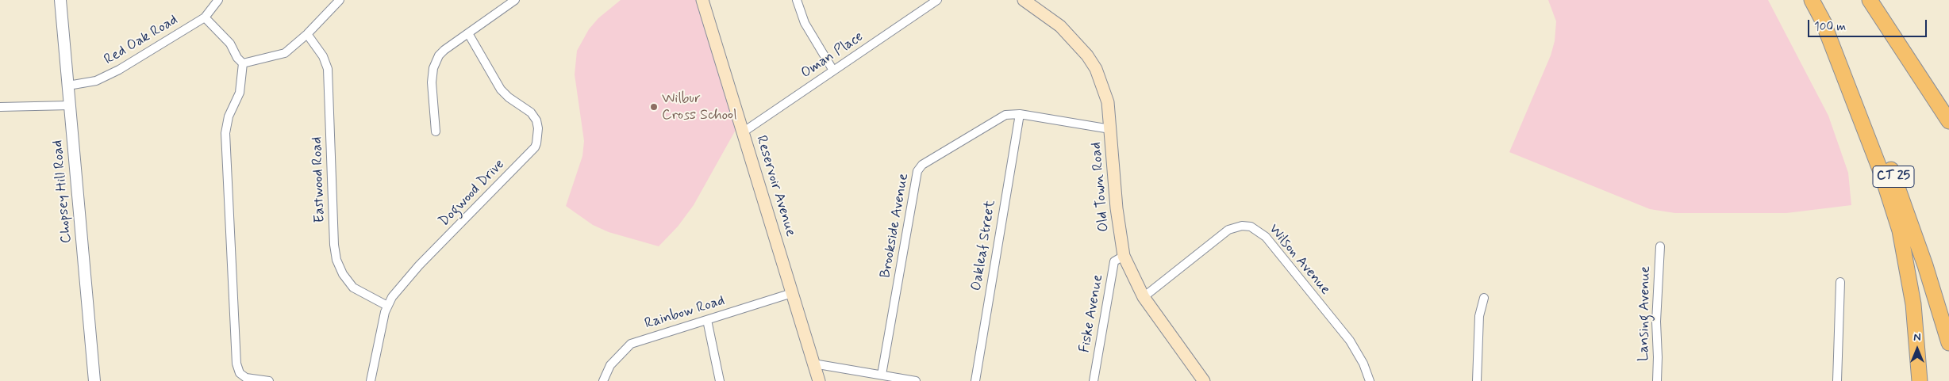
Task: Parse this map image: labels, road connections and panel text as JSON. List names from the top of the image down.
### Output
{
  "streets": {
    "highway": ["CT 25"],
    "main road": ["Reservoir Avenue", "Old Town Road"],
    "street": [
      "Red Oak Road",
      "Oman Place",
      "Eastwood Road",
      "Chopsey Hill Road",
      "Dogwood Drive",
      "Brookside Avenue",
      "Oakleaf Street",
      "Wilson Avenue",
      "Rainbow Road",
      "Fiske Avenue",
      "Lansing Avenue"
    ]
  },
  "crossings": [
    ["Red Oak Road", "Chopsey Hill Road"],
    ["Oman Place", "Reservoir Avenue"],
    ["Eastwood Road", "Dogwood Drive"],
    ["Reservoir Avenue", "Rainbow Road"],
    ["Old Town Road", "Brookside Avenue"],
    ["Old Town Road", "Wilson Avenue"],
    ["Old Town Road", "Fiske Avenue"],
    ["Brookside Avenue", "Oakleaf Street"]
  ],
  "places": ["Wilbur Cross School"],
  "scale_bar": "100 m",
  "north": "top"
}
